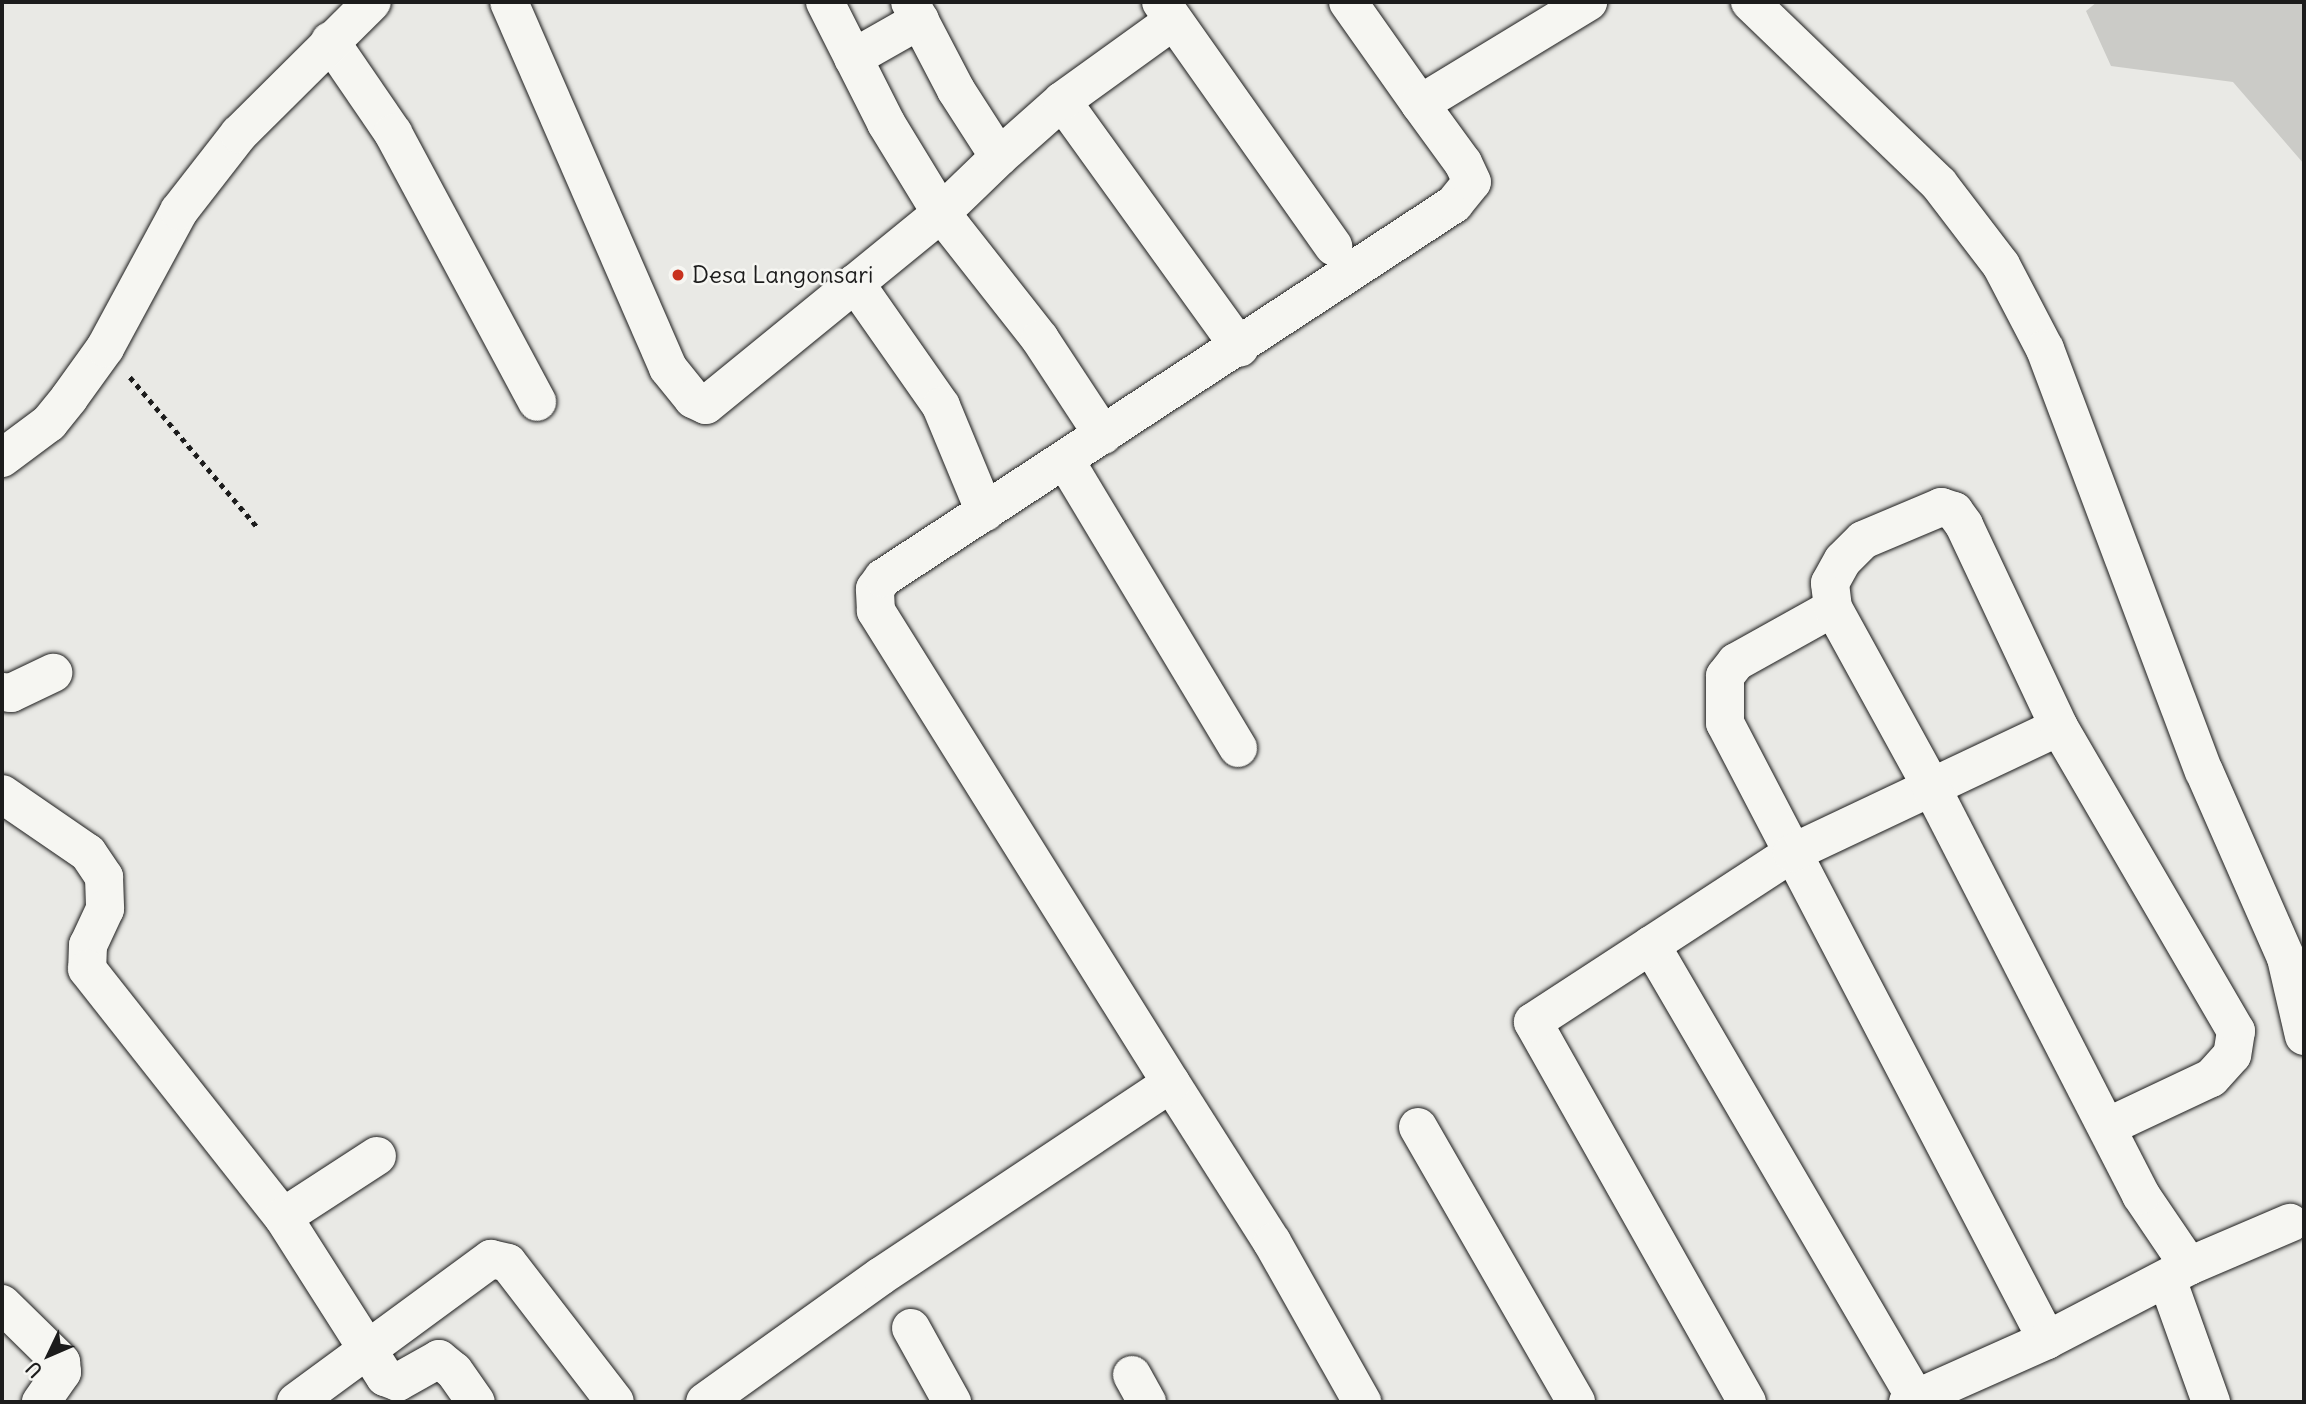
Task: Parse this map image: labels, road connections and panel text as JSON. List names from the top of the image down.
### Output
{
  "places": ["Desa Langonsari"],
  "north": "bottom left"
}
